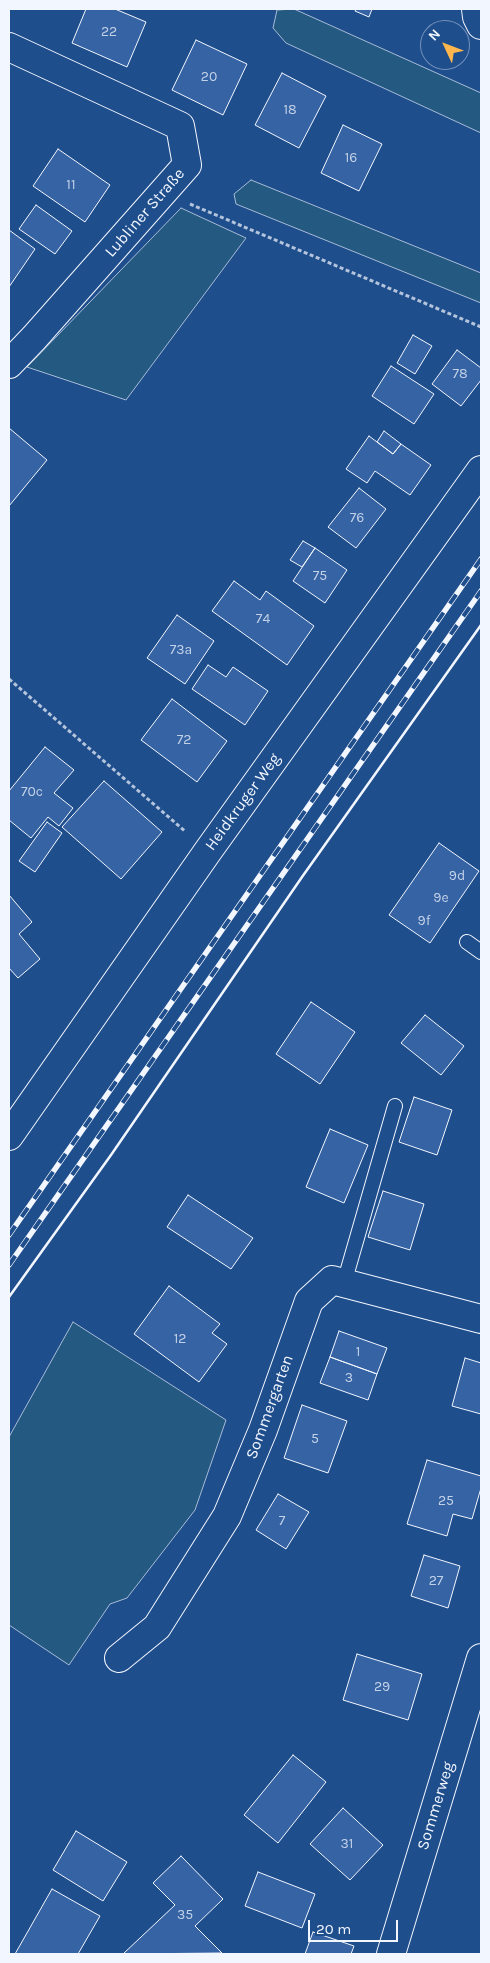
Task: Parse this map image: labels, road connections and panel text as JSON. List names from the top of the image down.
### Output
{
  "streets": {
    "street": [
      "Lubliner Straße",
      "Heidkruger Weg",
      "Sommergarten",
      "Sommerweg"
    ]
  },
  "house_numbers": [
    "22",
    "20",
    "18",
    "16",
    "11",
    "78",
    "76",
    "75",
    "74",
    "73a",
    "72",
    "70c",
    "9d",
    "9e",
    "9f",
    "12",
    "1",
    "3",
    "5",
    "25",
    "7",
    "27",
    "29",
    "31",
    "35"
  ],
  "scale_bar": "20 m",
  "north": "top left"
}
